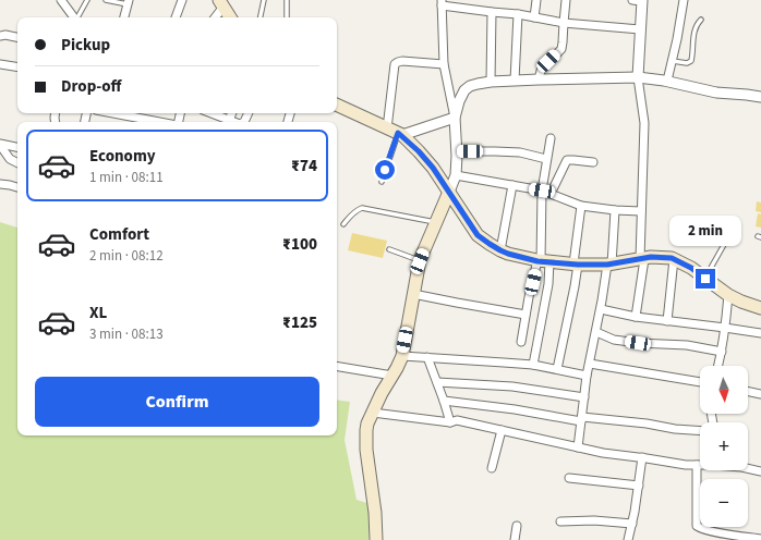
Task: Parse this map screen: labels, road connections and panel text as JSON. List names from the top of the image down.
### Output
{
  "north": "bottom",
  "page": {
    "banner": ["Pickup", "Drop-off"],
    "list": [
      {
        "name": "Economy",
        "note": "1 min · 08:11",
        "value": "₹74"
      },
      {
        "name": "Comfort",
        "note": "2 min · 08:12",
        "value": "₹100"
      },
      {
        "name": "XL",
        "note": "3 min · 08:13",
        "value": "₹125"
      }
    ],
    "bubble": "2 min",
    "map_buttons": ["+", "−"],
    "buttons": "Confirm"
  }
}
